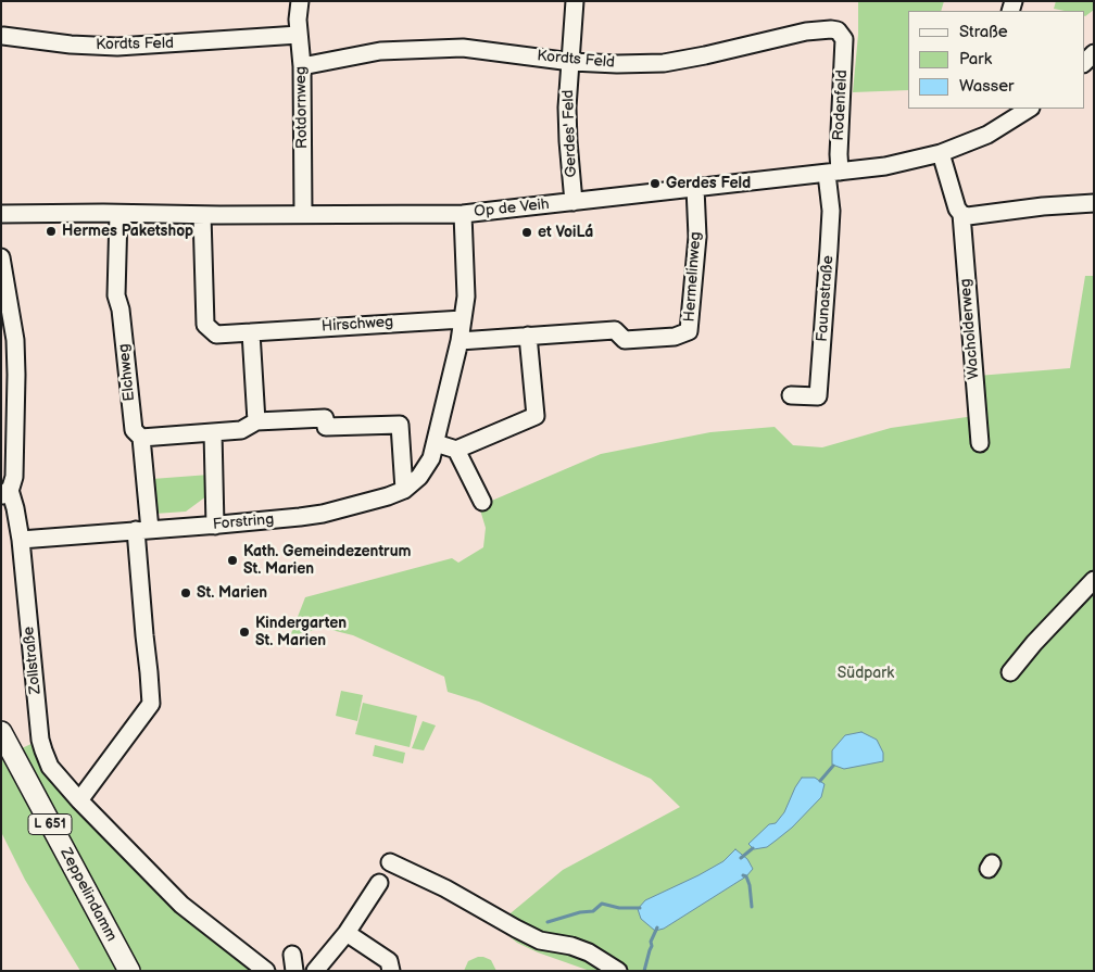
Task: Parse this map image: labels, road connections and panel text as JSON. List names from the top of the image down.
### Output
{
  "streets": {
    "main road": ["L 651", "Zeppelindamm"],
    "street": [
      "Kordts Feld",
      "Rodenfeld",
      "Rotdornweg",
      "Gerdes' Feld",
      "Op de Veih",
      "Hermelinweg",
      "Faunastraße",
      "Hirschweg",
      "Wacholderweg",
      "Elchweg",
      "Forstring",
      "Zollstraße"
    ]
  },
  "crossings": [
    ["Kordts Feld", "Rodenfeld"],
    ["Kordts Feld", "Rotdornweg"],
    ["Kordts Feld", "Gerdes' Feld"],
    ["Rodenfeld", "Op de Veih"],
    ["Rodenfeld", "Faunastraße"],
    ["Rotdornweg", "Op de Veih"],
    ["Gerdes' Feld", "Op de Veih"],
    ["Op de Veih", "Hermelinweg"],
    ["Op de Veih", "Faunastraße"],
    ["Op de Veih", "Hirschweg"],
    ["Op de Veih", "Wacholderweg"],
    ["Op de Veih", "Elchweg"],
    ["Op de Veih", "Forstring"],
    ["Hermelinweg", "Forstring"],
    ["Hirschweg", "Forstring"],
    ["Elchweg", "Forstring"],
    ["Elchweg", "Zollstraße"],
    ["Forstring", "Zollstraße"]
  ],
  "parks": ["Südpark"],
  "places": [
    "Gerdes Feld",
    "Hermes Paketshop",
    "et VoiLá",
    "Kath. Gemeindezentrum St. Marien",
    "St. Marien",
    "Kindergarten St. Marien"
  ],
  "legend": ["Straße", "Park", "Wasser"]
}
